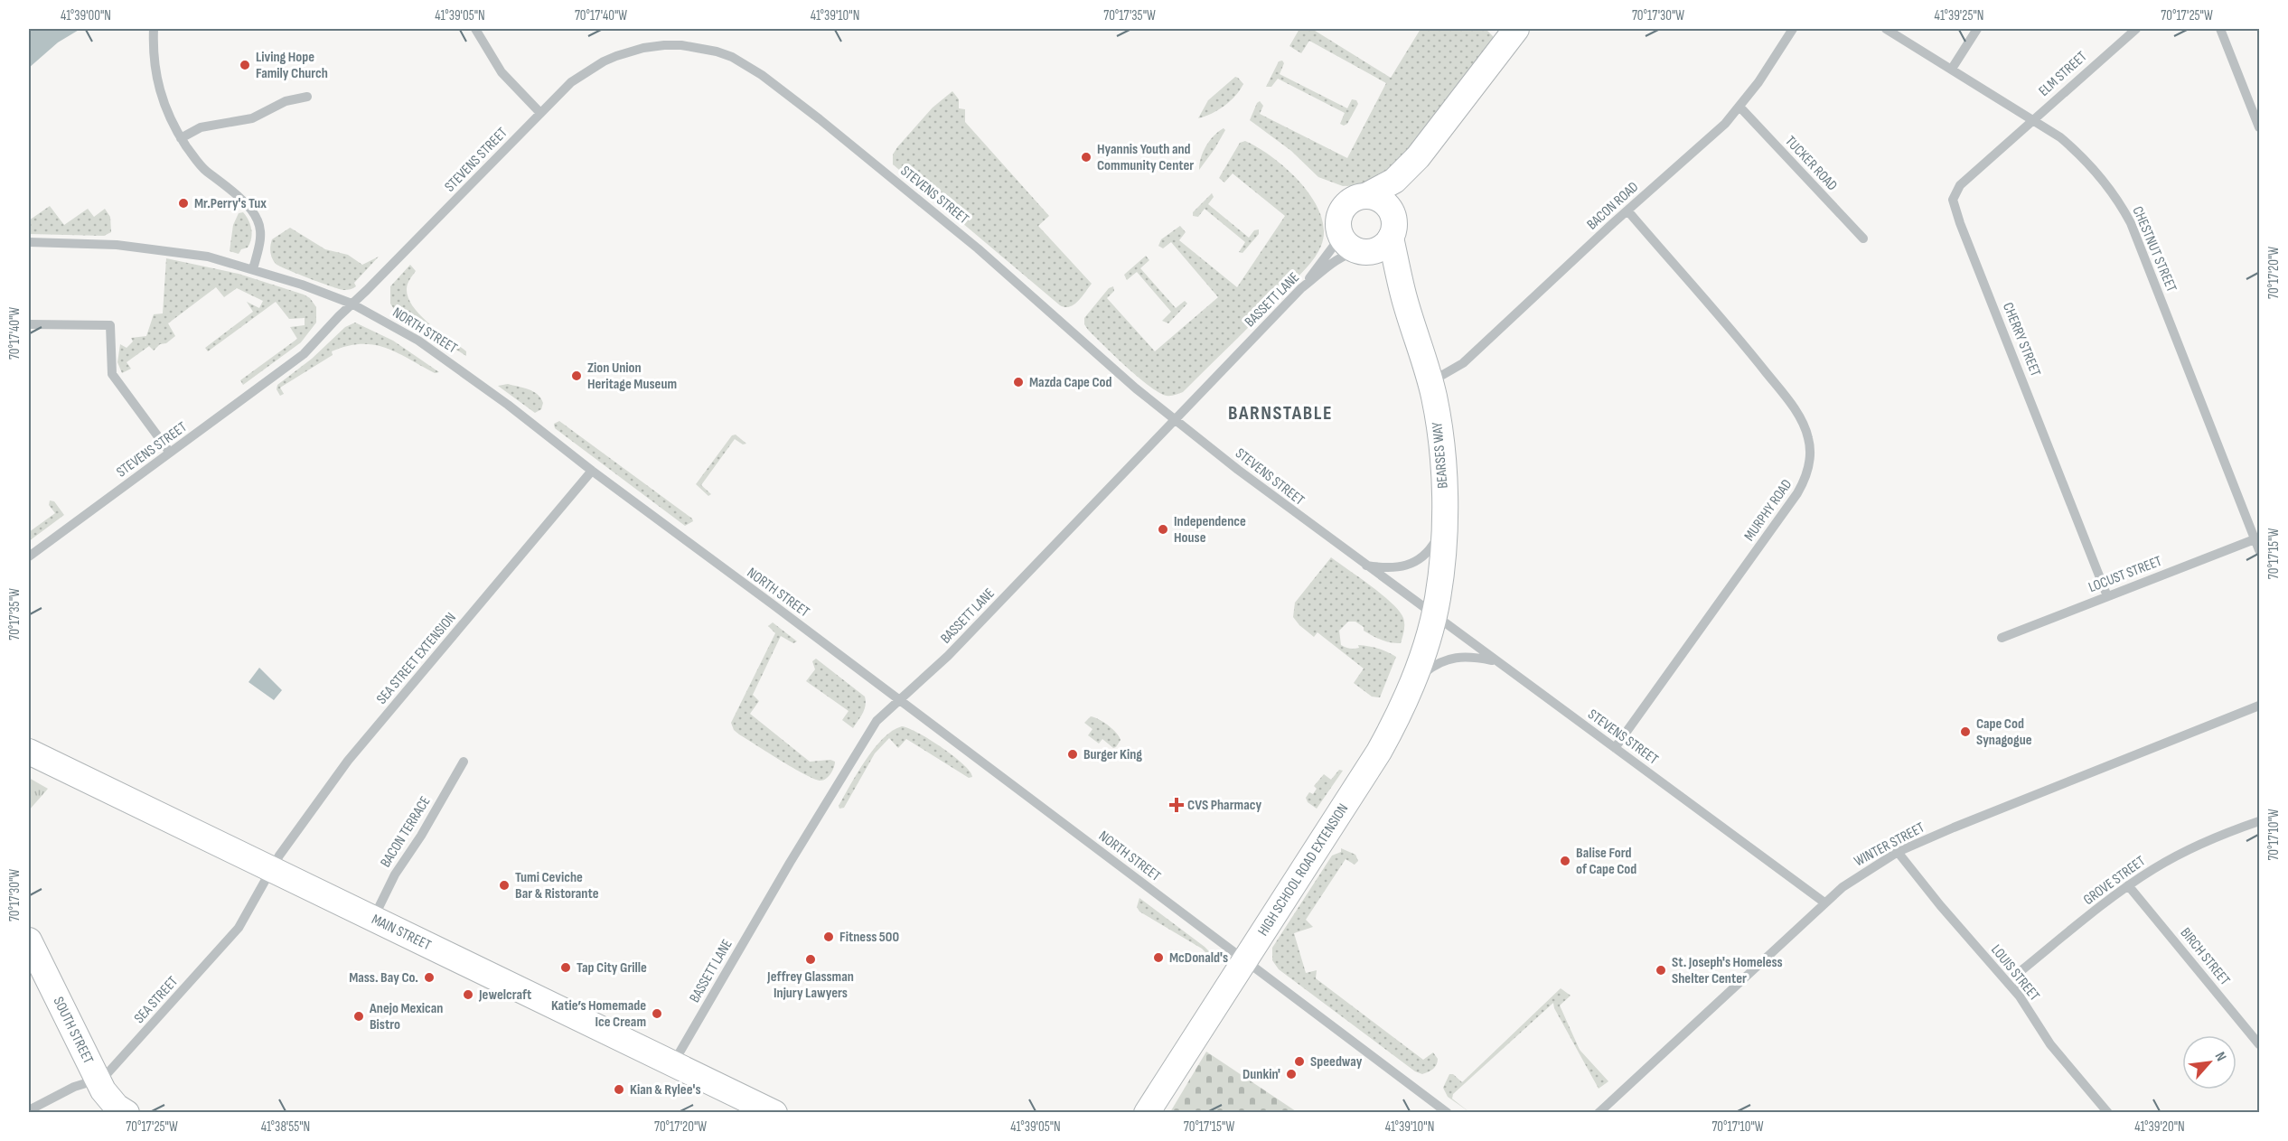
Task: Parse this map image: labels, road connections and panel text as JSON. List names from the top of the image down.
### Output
{
  "streets": {
    "main road": [
      "BEARSES WAY",
      "HIGH SCHOOL ROAD EXTENSION",
      "MAIN STREET",
      "SOUTH STREET"
    ],
    "street": [
      "ELM STREET",
      "STEVENS STREET",
      "TUCKER ROAD",
      "BACON ROAD",
      "CHESTNUT STREET",
      "BASSETT LANE",
      "NORTH STREET",
      "CHERRY STREET",
      "MURPHY ROAD",
      "LOCUST STREET",
      "SEA STREET EXTENSION",
      "BACON TERRACE",
      "WINTER STREET",
      "GROVE STREET",
      "BIRCH STREET",
      "LOUIS STREET",
      "SEA STREET"
    ]
  },
  "crossings": [
    ["ELM STREET", "CHESTNUT STREET"],
    ["ELM STREET", "CHERRY STREET"],
    ["STEVENS STREET", "BASSETT LANE"],
    ["STEVENS STREET", "NORTH STREET"],
    ["STEVENS STREET", "BEARSES WAY"],
    ["STEVENS STREET", "MURPHY ROAD"],
    ["STEVENS STREET", "WINTER STREET"],
    ["STEVENS STREET", "HIGH SCHOOL ROAD EXTENSION"],
    ["TUCKER ROAD", "BACON ROAD"],
    ["BACON ROAD", "BEARSES WAY"],
    ["BACON ROAD", "MURPHY ROAD"],
    ["CHESTNUT STREET", "CHERRY STREET"],
    ["CHESTNUT STREET", "LOCUST STREET"],
    ["BASSETT LANE", "NORTH STREET"],
    ["BASSETT LANE", "BEARSES WAY"],
    ["BASSETT LANE", "MAIN STREET"],
    ["NORTH STREET", "SEA STREET EXTENSION"],
    ["NORTH STREET", "HIGH SCHOOL ROAD EXTENSION"],
    ["CHERRY STREET", "LOCUST STREET"],
    ["BEARSES WAY", "HIGH SCHOOL ROAD EXTENSION"],
    ["SEA STREET EXTENSION", "MAIN STREET"],
    ["SEA STREET EXTENSION", "SEA STREET"],
    ["BACON TERRACE", "MAIN STREET"],
    ["WINTER STREET", "LOUIS STREET"],
    ["GROVE STREET", "BIRCH STREET"],
    ["GROVE STREET", "LOUIS STREET"],
    ["MAIN STREET", "SEA STREET"],
    ["SEA STREET", "SOUTH STREET"]
  ],
  "districts": ["BARNSTABLE"],
  "places": {
    "other": [
      "Living Hope Family Church",
      "Hyannis Youth and Community Center",
      "Mr.Perry's Tux",
      "Zion Union Heritage Museum",
      "Mazda Cape Cod",
      "Independence House",
      "Cape Cod Synagogue",
      "Burger King",
      "Balise Ford of Cape Cod",
      "Tumi Ceviche Bar & Ristorante",
      "Fitness 500",
      "McDonald's",
      "Jeffrey Glassman Injury Lawyers",
      "Tap City Grille",
      "St. Joseph's Homeless Shelter Center",
      "Mass. Bay Co.",
      "Jewelcraft",
      "Katie’s Homemade Ice Cream",
      "Anejo Mexican Bistro",
      "Speedway",
      "Dunkin'",
      "Kian & Rylee's"
    ],
    "health": ["CVS Pharmacy"]
  },
  "north": "top right",
  "coordinates": [
    "41°39'00\"N",
    "41°39'05\"N",
    "70°17'40\"W",
    "41°39'10\"N",
    "70°17'35\"W",
    "70°17'30\"W",
    "41°39'25\"N",
    "70°17'25\"W",
    "70°17'20\"W",
    "70°17'15\"W",
    "70°17'10\"W",
    "41°38'55\"N",
    "41°39'20\"N"
  ]
}
